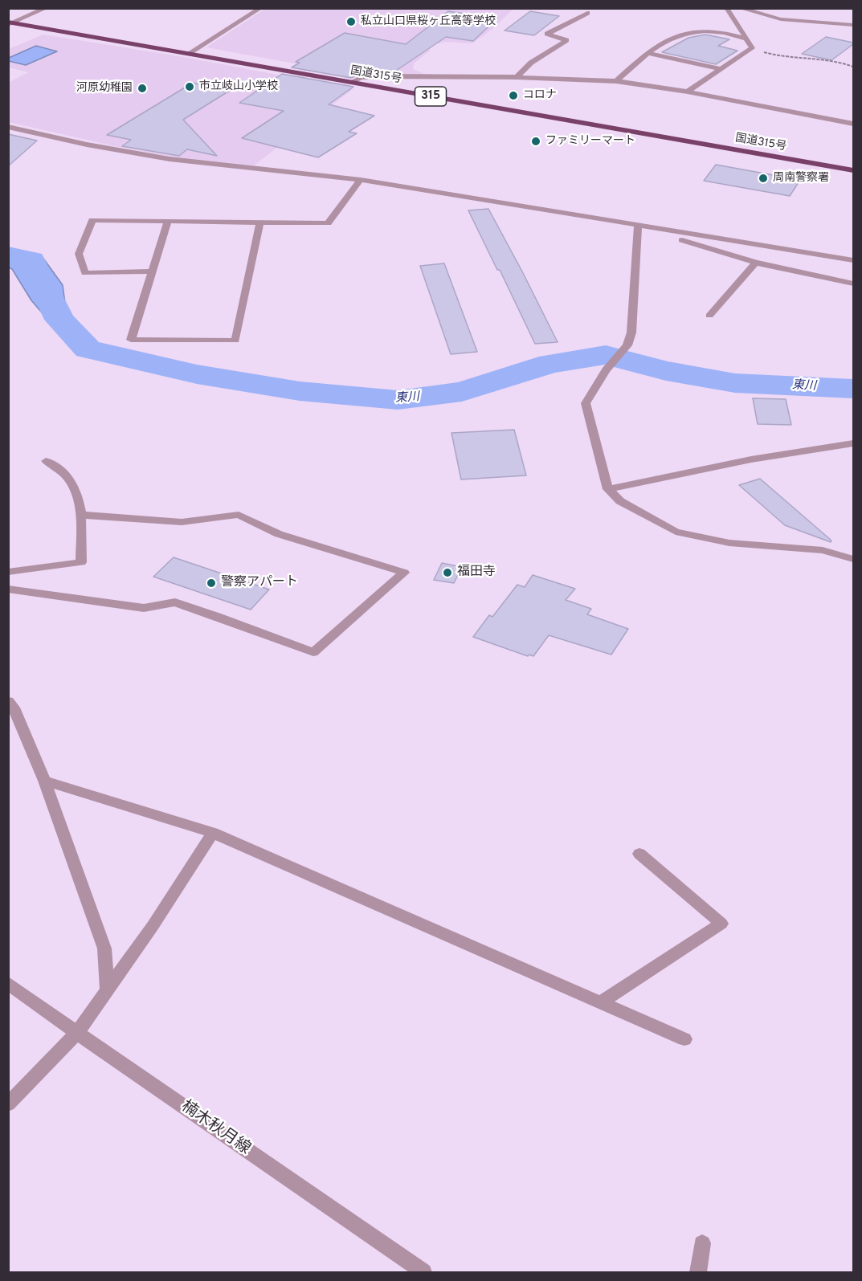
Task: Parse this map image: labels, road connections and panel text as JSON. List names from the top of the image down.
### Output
{
  "streets": {
    "highway": ["国道315号", "315"],
    "street": ["楠木秋月線"]
  },
  "water": ["東川"],
  "places": [
    "私立山口県桜ヶ丘高等学校",
    "市立岐山小学校",
    "河原幼稚園",
    "コロナ",
    "ファミリーマート",
    "周南警察署",
    "福田寺",
    "警察アパート"
  ]
}
